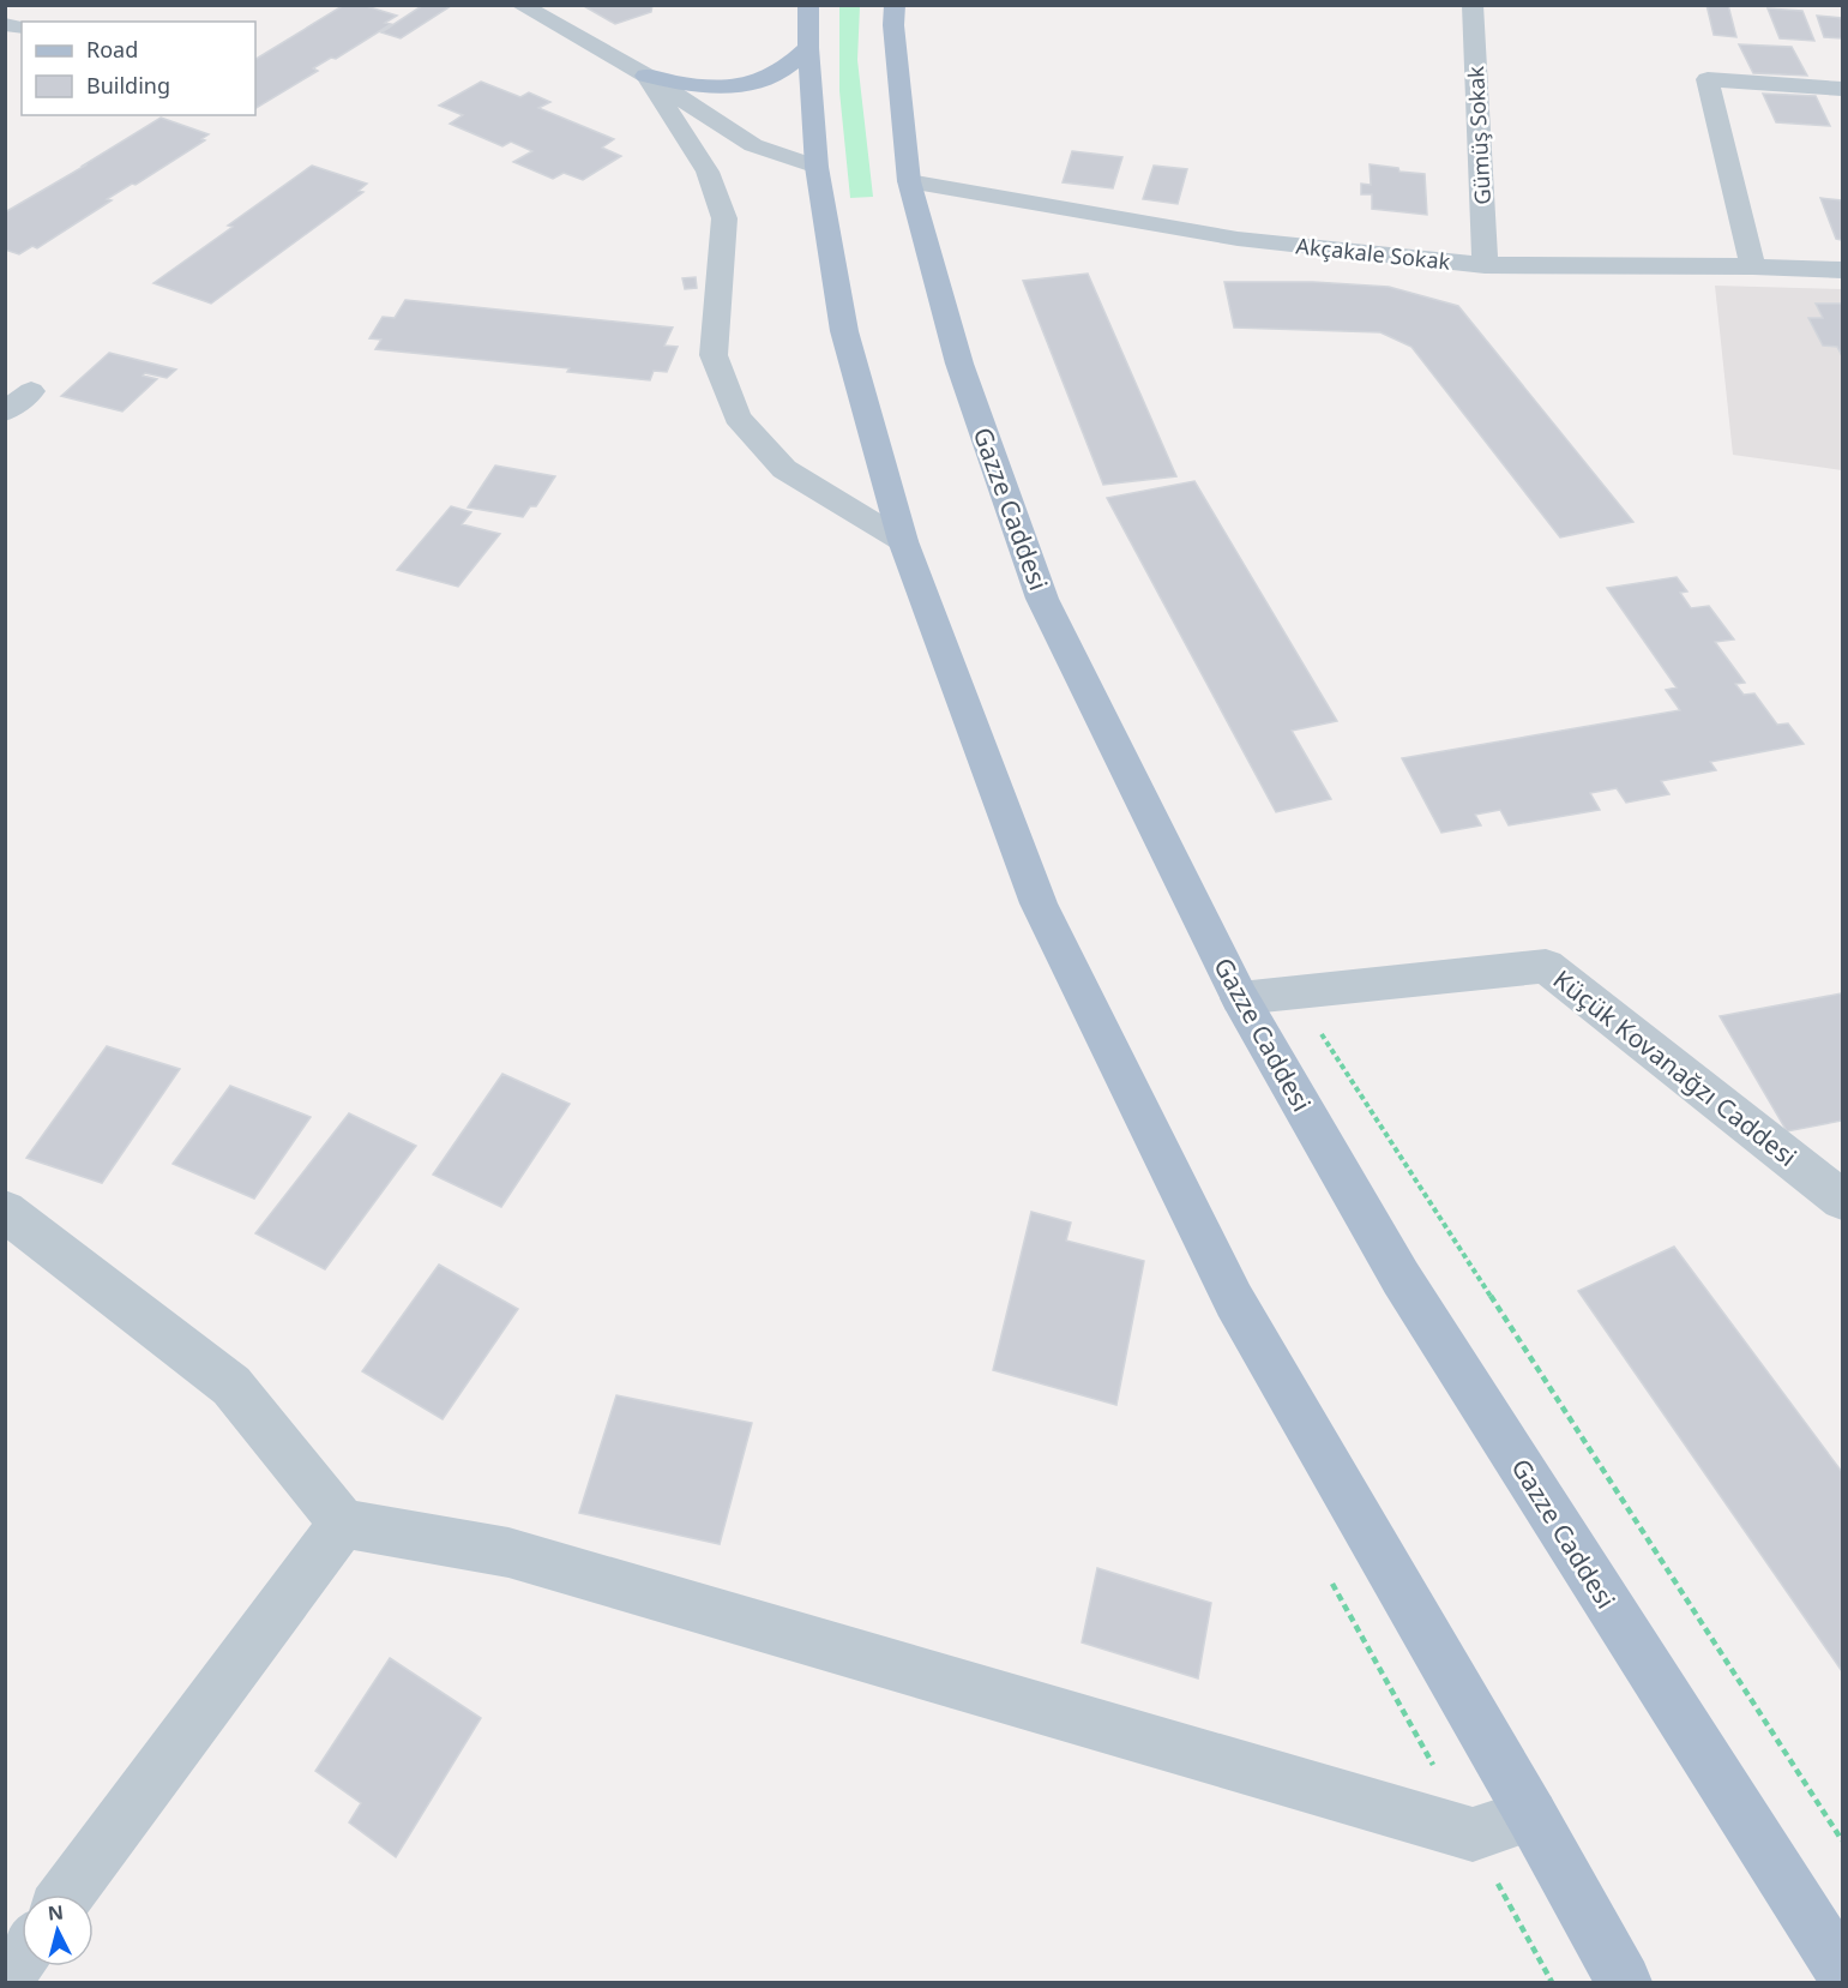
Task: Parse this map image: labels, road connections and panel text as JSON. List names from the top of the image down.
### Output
{
  "streets": {
    "main road": ["Gazze Caddesi"],
    "street": ["Gümüş Sokak", "Akçakale Sokak", "Küçük Kovanağzı Caddesi"]
  },
  "crossings": [
    ["Gümüş Sokak", "Akçakale Sokak"],
    ["Akçakale Sokak", "Gazze Caddesi"],
    ["Gazze Caddesi", "Küçük Kovanağzı Caddesi"]
  ],
  "legend": ["Road", "Building"],
  "north": "top"
}
